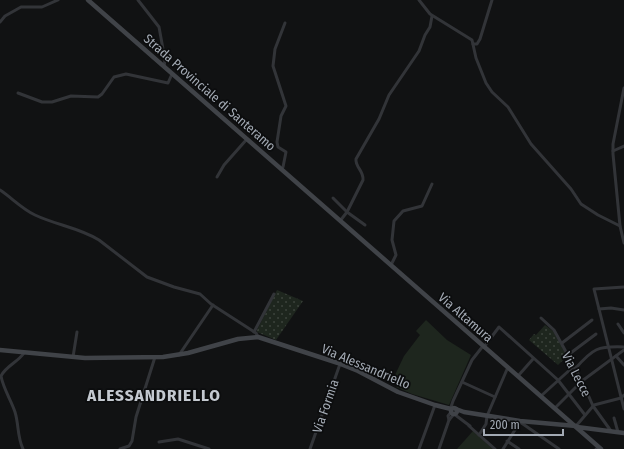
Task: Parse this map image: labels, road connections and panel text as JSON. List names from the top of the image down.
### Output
{
  "streets": {
    "main road": ["Strada Provinciale di Santeramo", "Via Altamura", "Via Alessandriello"],
    "street": ["Via Lecce", "Via Formia"]
  },
  "crossings": [
    ["Strada Provinciale di Santeramo", "Via Altamura"],
    ["Via Altamura", "Via Alessandriello"],
    ["Via Alessandriello", "Via Lecce"],
    ["Via Alessandriello", "Via Formia"]
  ],
  "districts": ["ALESSANDRIELLO"],
  "scale_bar": "200 m"
}
